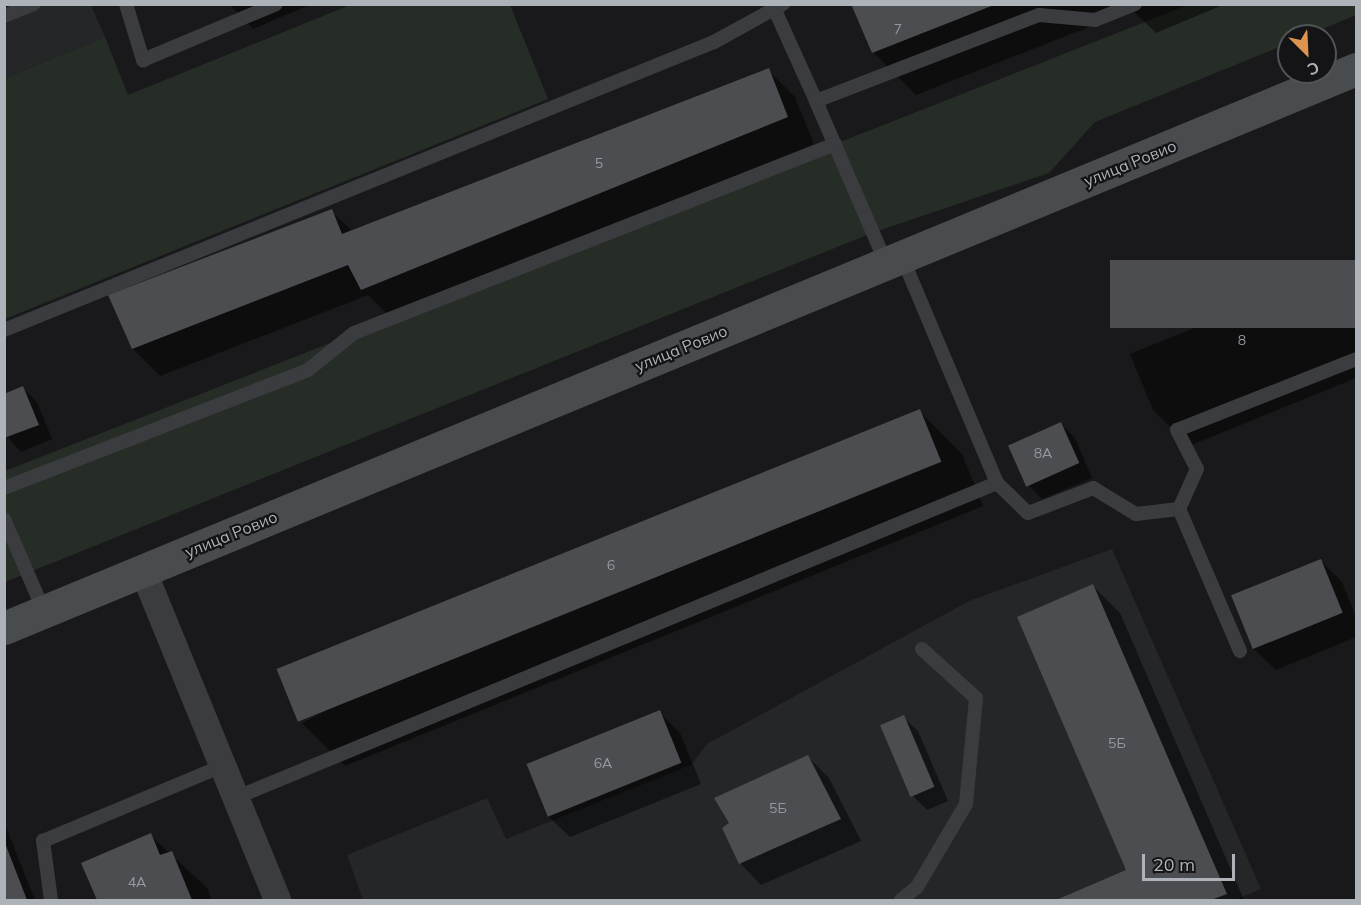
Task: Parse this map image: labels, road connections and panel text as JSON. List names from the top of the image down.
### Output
{
  "streets": {
    "main road": ["улица Ровио"]
  },
  "house_numbers": [
    "7",
    "5",
    "8",
    "8А",
    "6",
    "5Б",
    "6А",
    "5Б",
    "4А"
  ],
  "scale_bar": "20 m",
  "north": "bottom right"
}
